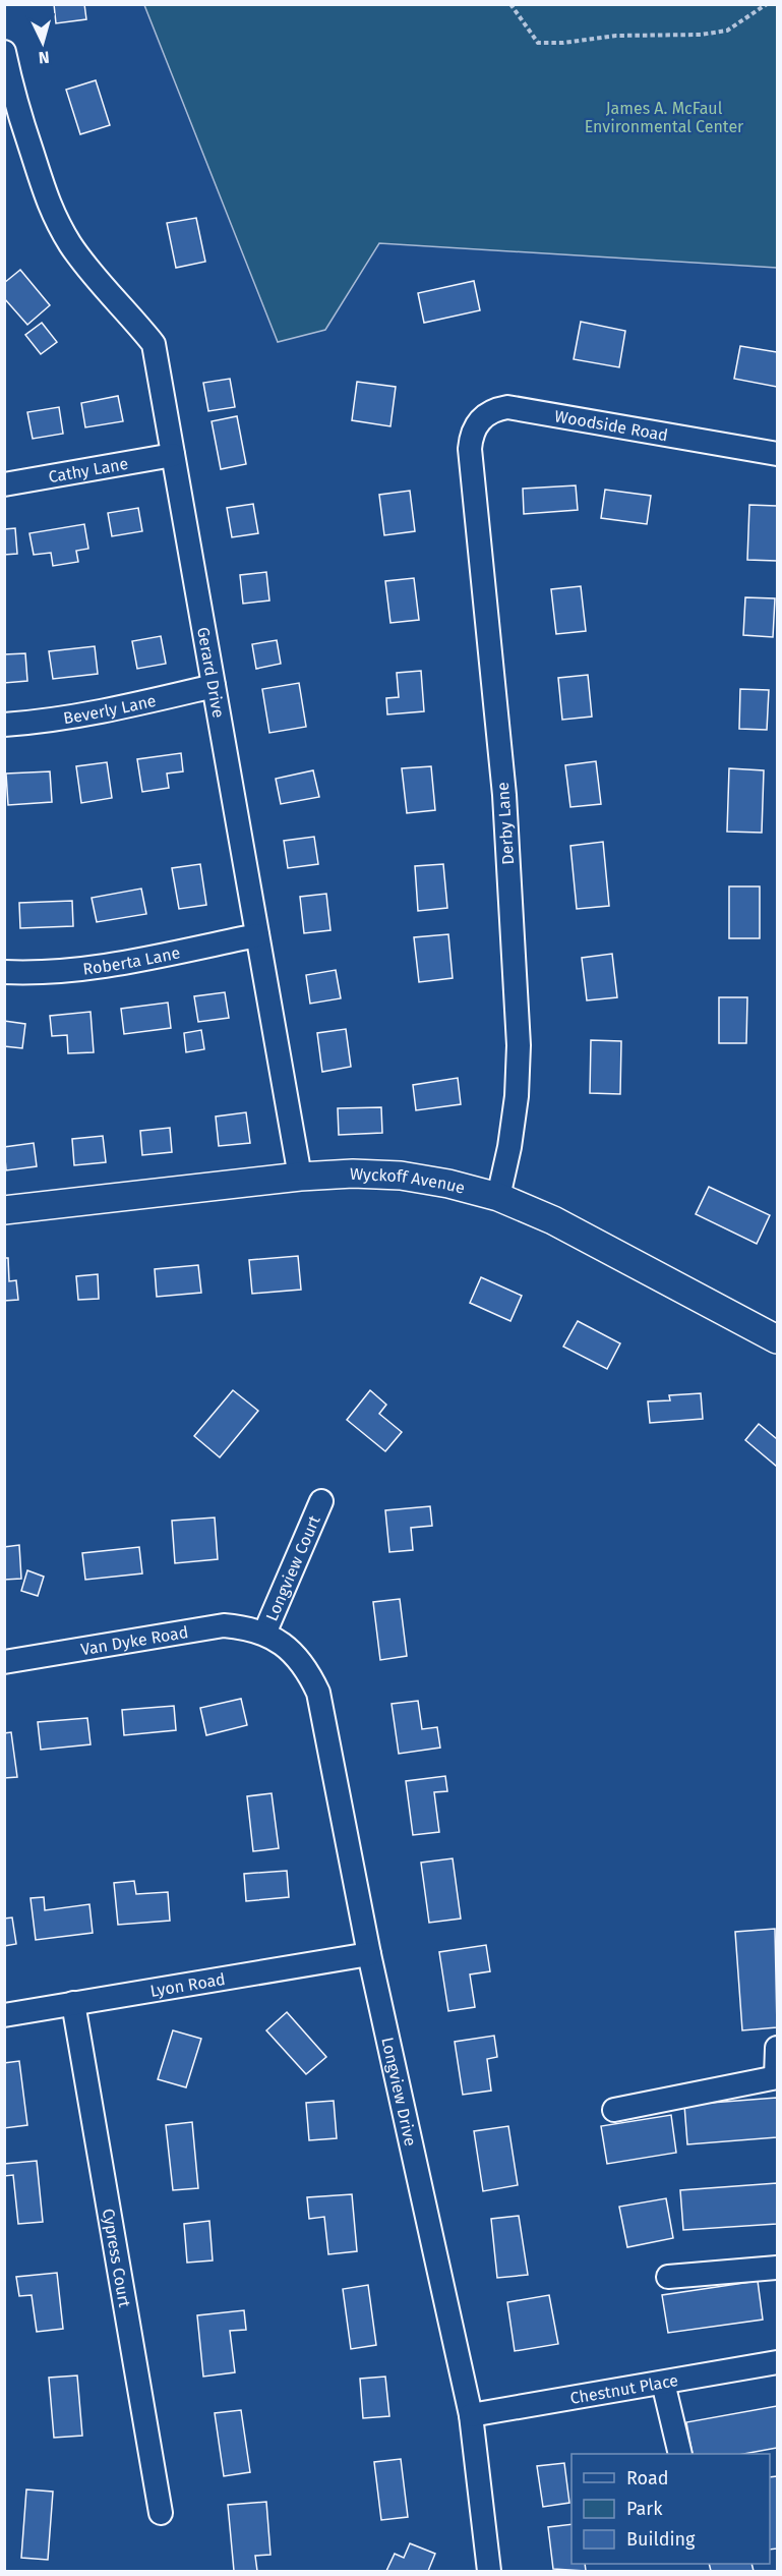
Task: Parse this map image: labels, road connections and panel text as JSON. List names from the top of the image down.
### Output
{
  "streets": {
    "main road": ["Wyckoff Avenue"],
    "street": [
      "Woodside Road",
      "Cathy Lane",
      "Gerard Drive",
      "Beverly Lane",
      "Derby Lane",
      "Roberta Lane",
      "Longview Court",
      "Van Dyke Road",
      "Lyon Road",
      "Longview Drive",
      "Cypress Court",
      "Chestnut Place"
    ]
  },
  "crossings": [
    ["Woodside Road", "Derby Lane"],
    ["Cathy Lane", "Gerard Drive"],
    ["Gerard Drive", "Beverly Lane"],
    ["Gerard Drive", "Roberta Lane"],
    ["Gerard Drive", "Wyckoff Avenue"],
    ["Derby Lane", "Wyckoff Avenue"],
    ["Longview Court", "Van Dyke Road"],
    ["Longview Court", "Longview Drive"],
    ["Van Dyke Road", "Longview Drive"],
    ["Lyon Road", "Longview Drive"],
    ["Lyon Road", "Cypress Court"],
    ["Longview Drive", "Chestnut Place"]
  ],
  "parks": ["James A. McFaul Environmental Center"],
  "legend": ["Road", "Park", "Building"],
  "north": "bottom"
}
